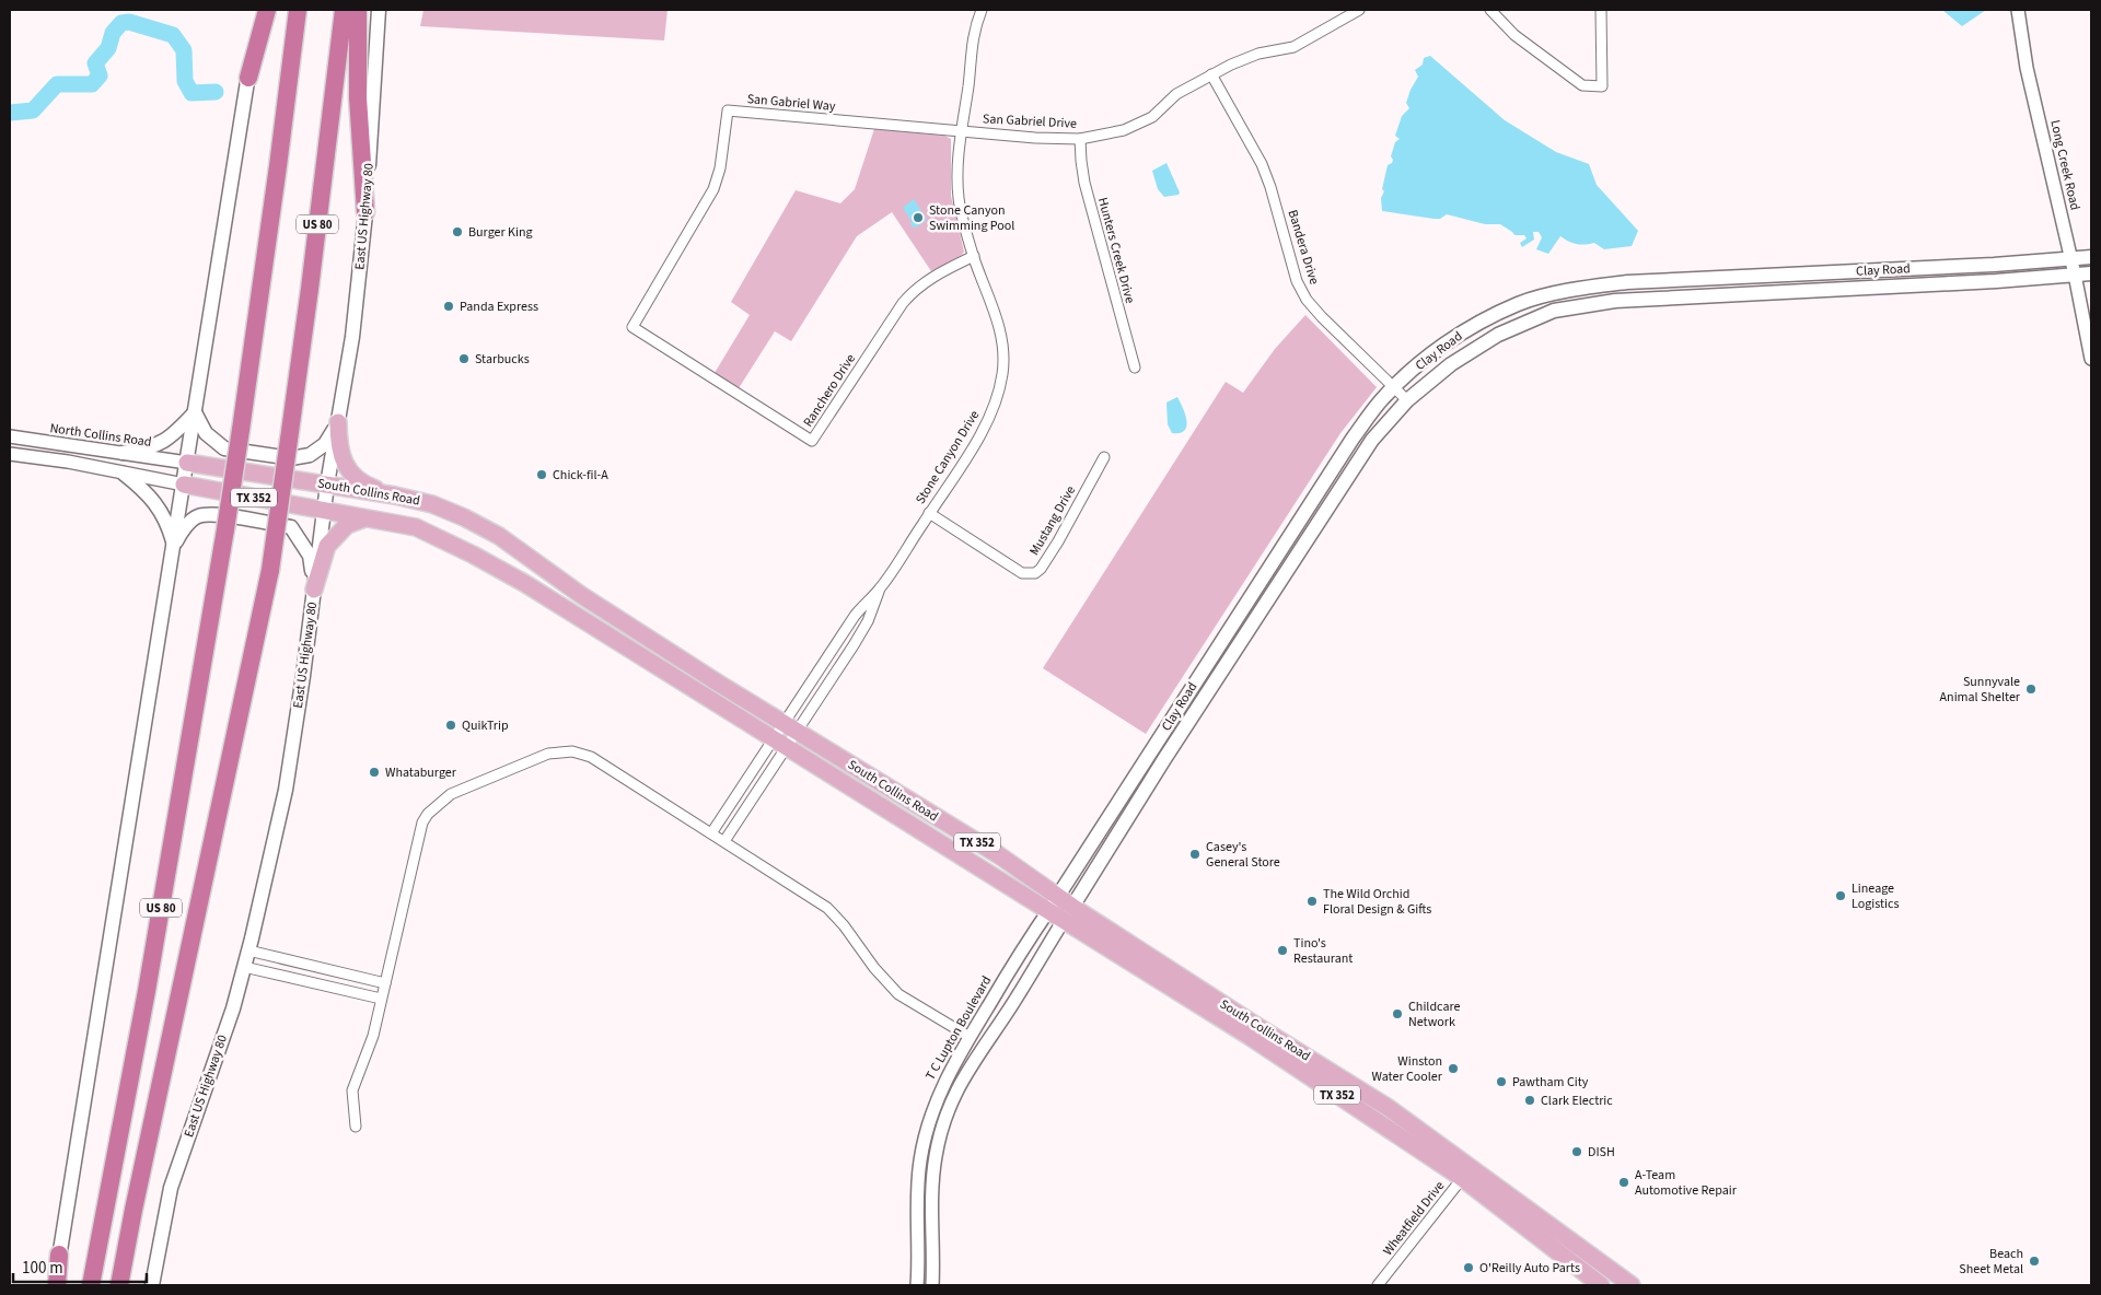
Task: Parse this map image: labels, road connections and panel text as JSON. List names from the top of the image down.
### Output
{
  "streets": {
    "highway": ["US 80"],
    "main road": [
      "East US Highway 80",
      "Clay Road",
      "South Collins Road",
      "TX 352"
    ],
    "street": [
      "San Gabriel Way",
      "San Gabriel Drive",
      "Long Creek Road",
      "Bandera Drive",
      "Hunters Creek Drive",
      "Ranchero Drive",
      "North Collins Road",
      "Stone Canyon Drive",
      "Mustang Drive",
      "T C Lupton Boulevard",
      "Wheatfield Drive"
    ]
  },
  "crossings": [
    ["San Gabriel Way", "San Gabriel Drive"],
    ["San Gabriel Way", "Ranchero Drive"],
    ["San Gabriel Way", "Stone Canyon Drive"],
    ["San Gabriel Drive", "Bandera Drive"],
    ["San Gabriel Drive", "Hunters Creek Drive"],
    ["San Gabriel Drive", "Stone Canyon Drive"],
    ["Long Creek Road", "Clay Road"],
    ["East US Highway 80", "South Collins Road"],
    ["Bandera Drive", "Clay Road"],
    ["Clay Road", "South Collins Road"],
    ["Clay Road", "T C Lupton Boulevard"],
    ["Ranchero Drive", "Stone Canyon Drive"],
    ["North Collins Road", "South Collins Road"],
    ["Stone Canyon Drive", "South Collins Road"],
    ["Stone Canyon Drive", "Mustang Drive"],
    ["South Collins Road", "T C Lupton Boulevard"],
    ["South Collins Road", "Wheatfield Drive"]
  ],
  "places": [
    "Stone Canyon Swimming Pool",
    "Burger King",
    "Panda Express",
    "Starbucks",
    "Chick-fil-A",
    "Sunnyvale Animal Shelter",
    "QuikTrip",
    "Whataburger",
    "Casey's General Store",
    "Lineage Logistics",
    "The Wild Orchid Floral Design & Gifts",
    "Tino's Restaurant",
    "Childcare Network",
    "Winston Water Cooler",
    "Pawtham City",
    "Clark Electric",
    "DISH",
    "A-Team Automotive Repair",
    "Beach Sheet Metal",
    "O'Reilly Auto Parts"
  ],
  "scale_bar": "100 m"
}
